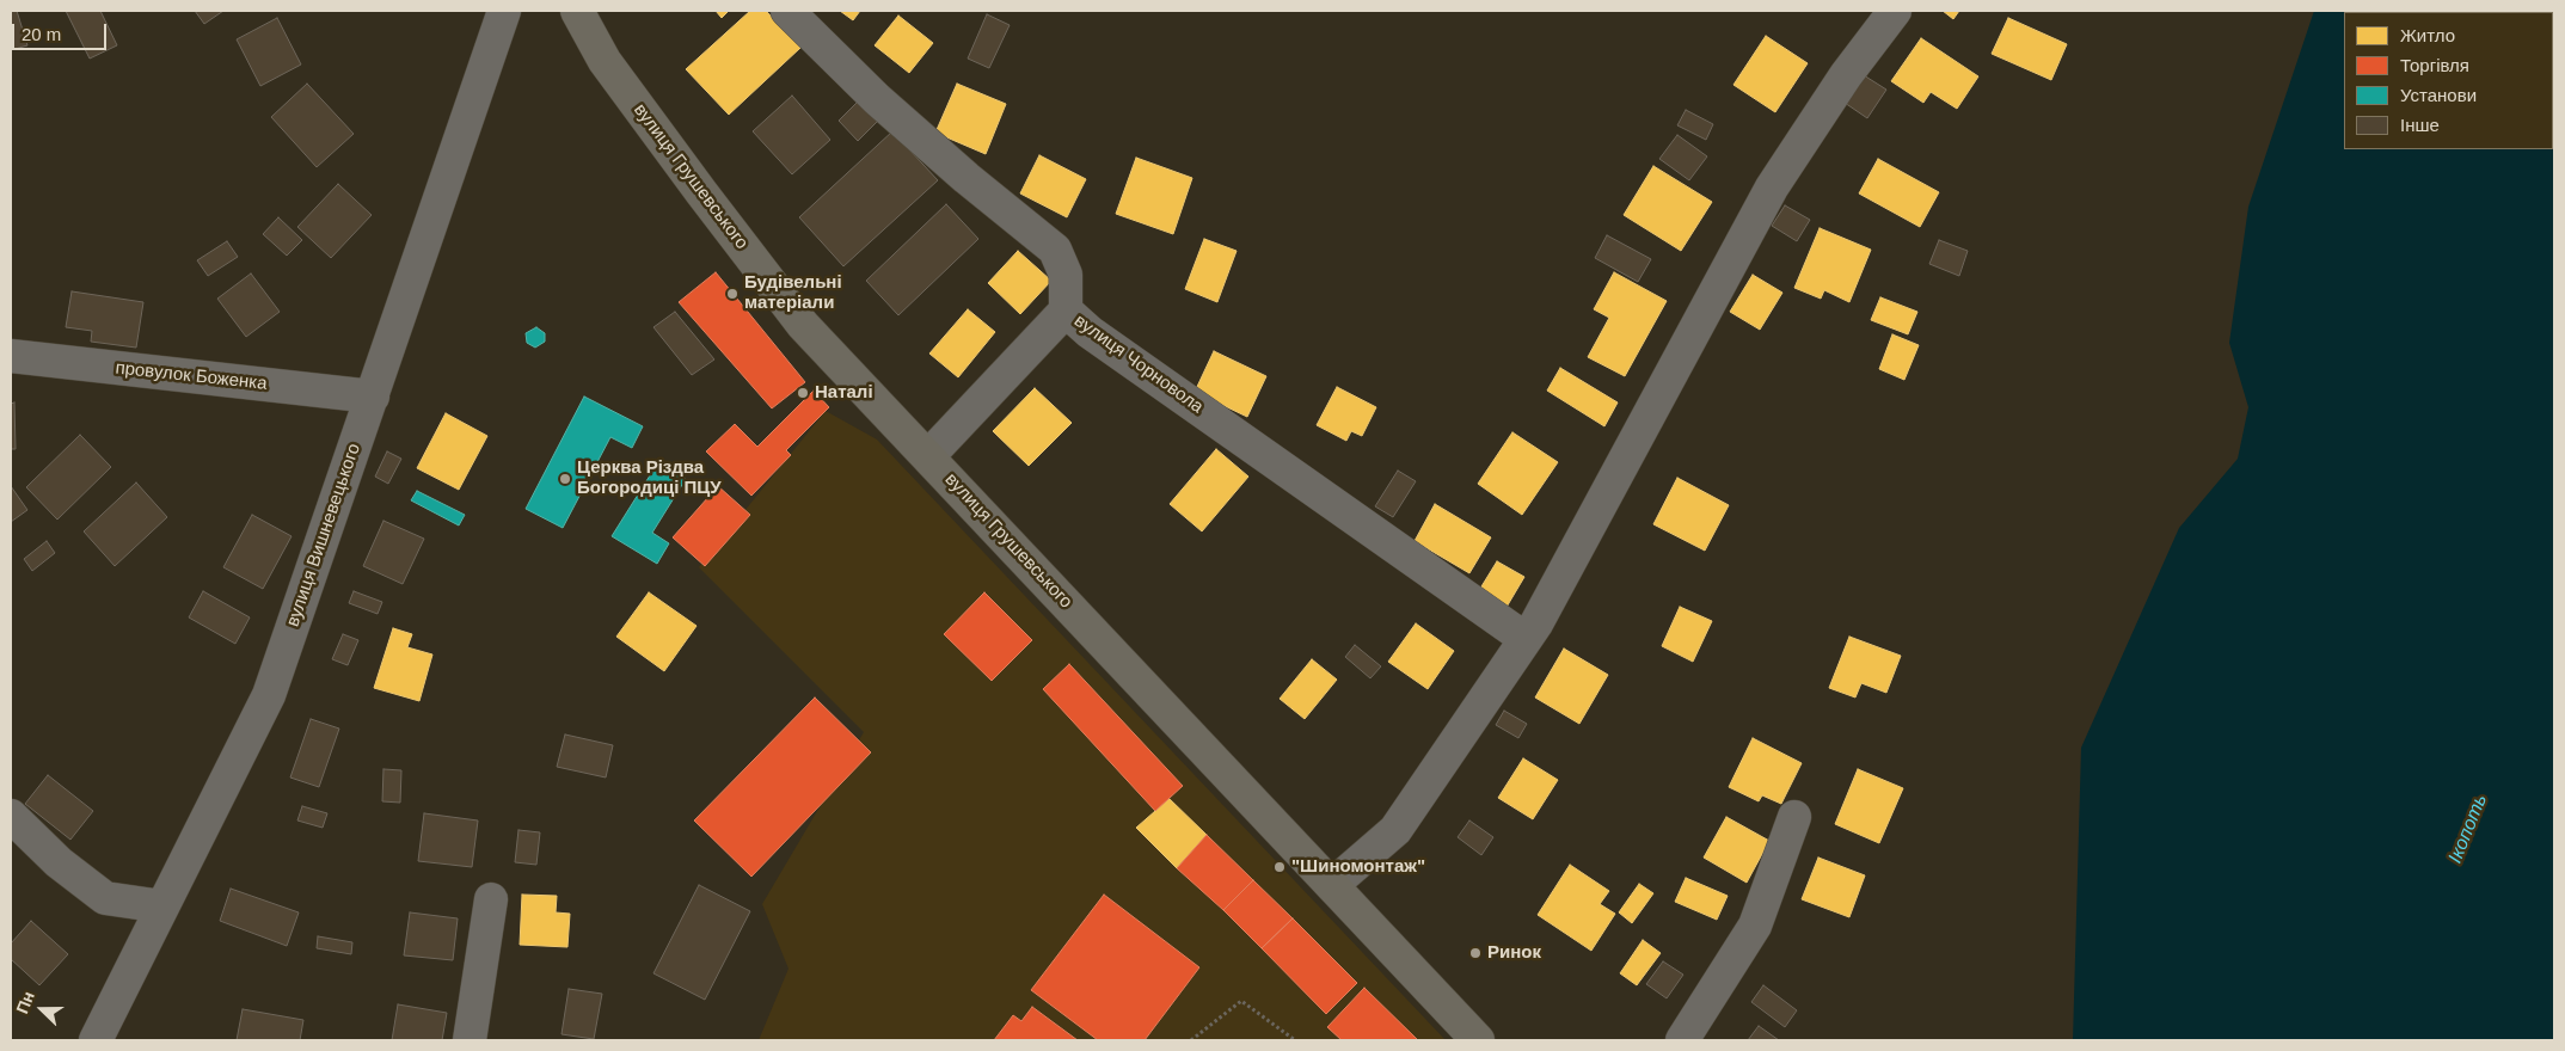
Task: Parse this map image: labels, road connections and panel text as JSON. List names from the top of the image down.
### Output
{
  "streets": {
    "main road": ["вулиця Грушевського"],
    "street": ["вулиця Чорновола", "провулок Боженка", "вулиця Вишневецького"]
  },
  "crossings": [
    ["провулок Боженка", "вулиця Вишневецького"]
  ],
  "water": ["Ікопоть"],
  "places": [
    "Будівельні матеріали",
    "Наталі",
    "Церква Різдва Богородиці ПЦУ",
    "\"Шиномонтаж\"",
    "Ринок"
  ],
  "legend": [
    "Житло",
    "Торгівля",
    "Установи",
    "Інше"
  ],
  "scale_bar": "20 m",
  "north": "left"
}
